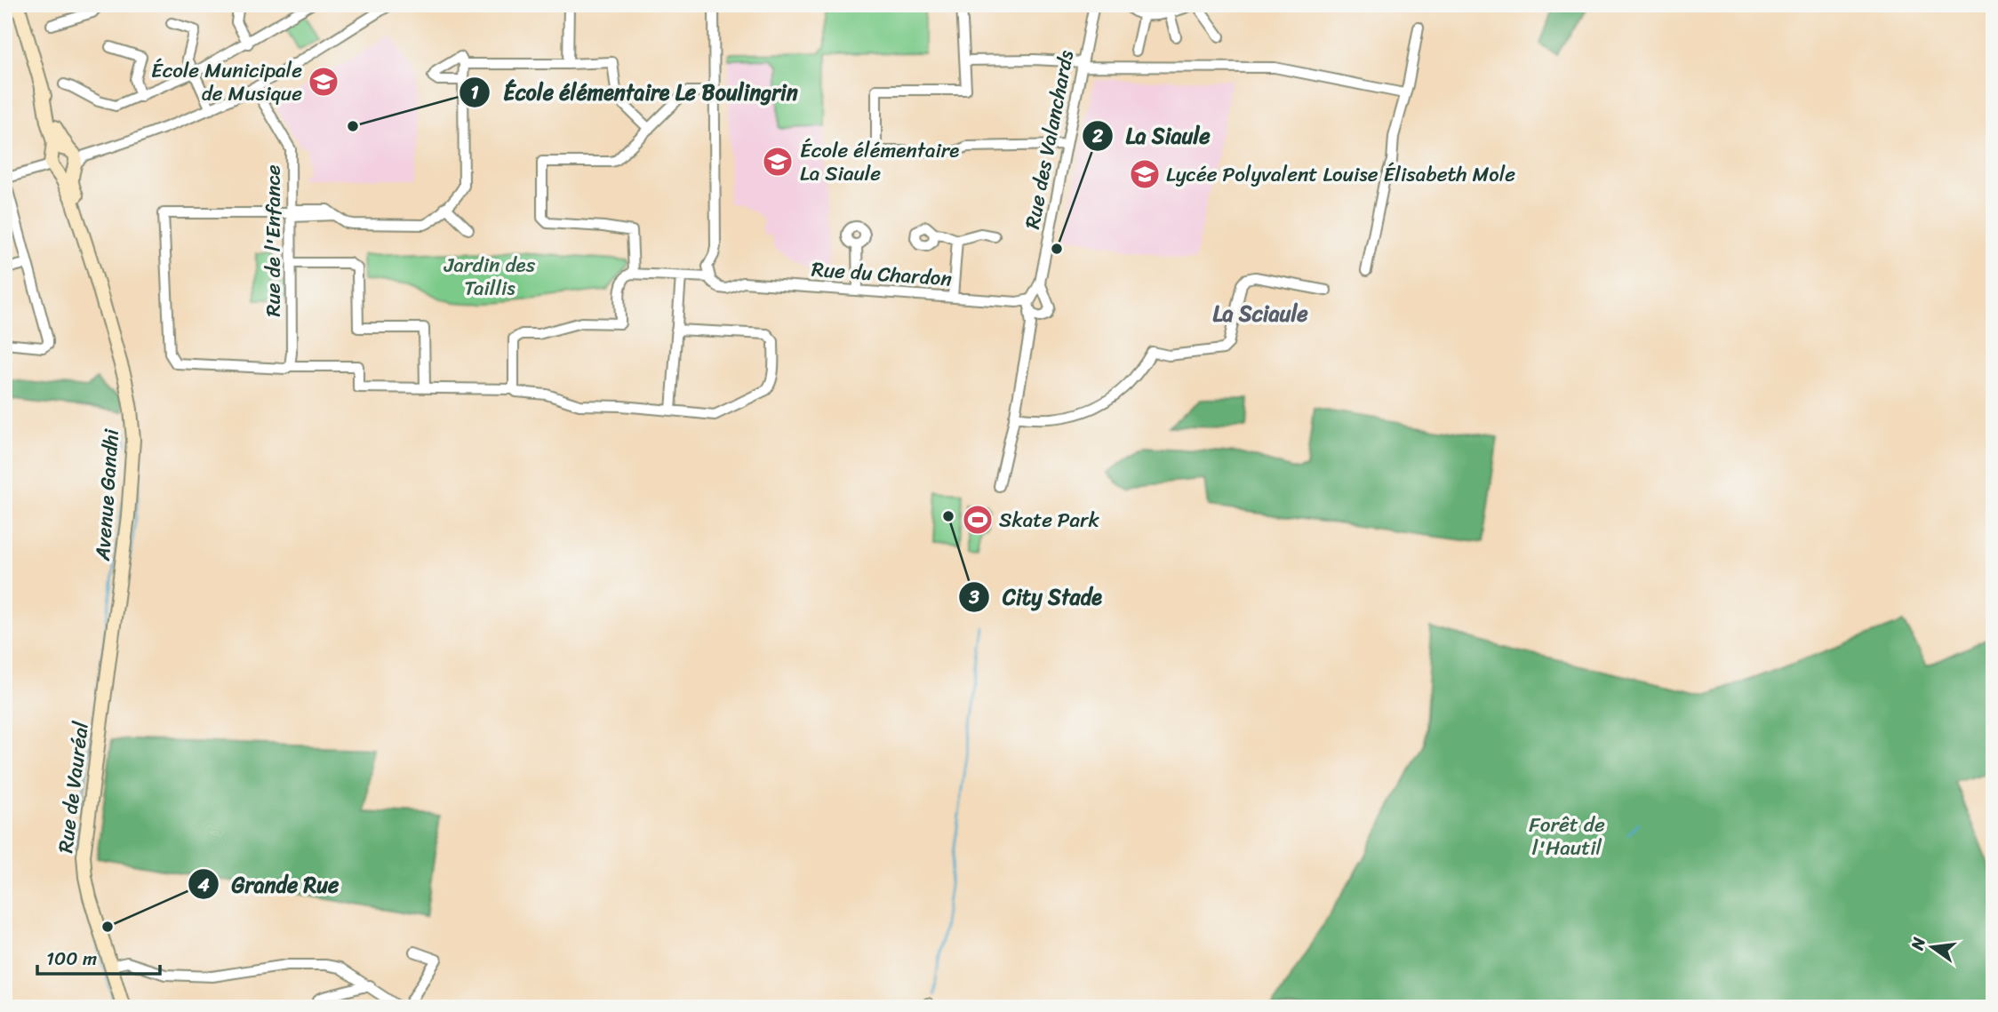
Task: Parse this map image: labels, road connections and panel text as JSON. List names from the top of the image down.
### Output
{
  "streets": {
    "main road": ["Avenue Gandhi", "Rue de Vauréal"],
    "street": ["Rue des Valanchards", "Rue de l'Enfance", "Rue du Chardon"]
  },
  "crossings": [
    ["Rue des Valanchards", "Rue du Chardon"],
    ["Avenue Gandhi", "Rue de Vauréal"]
  ],
  "districts": ["La Sciaule"],
  "parks": ["Jardin des Taillis", "Forêt de l'Hautil"],
  "places": {
    "school or university": ["École Municipale de Musique", "École élémentaire La Siaule", "Lycée Polyvalent Louise Élisabeth Mole"],
    "other": [
      "École élémentaire Le Boulingrin",
      "La Siaule",
      "City Stade",
      "Grande Rue"
    ],
    "sports": ["Skate Park"]
  },
  "scale_bar": "100 m",
  "north": "left"
}
